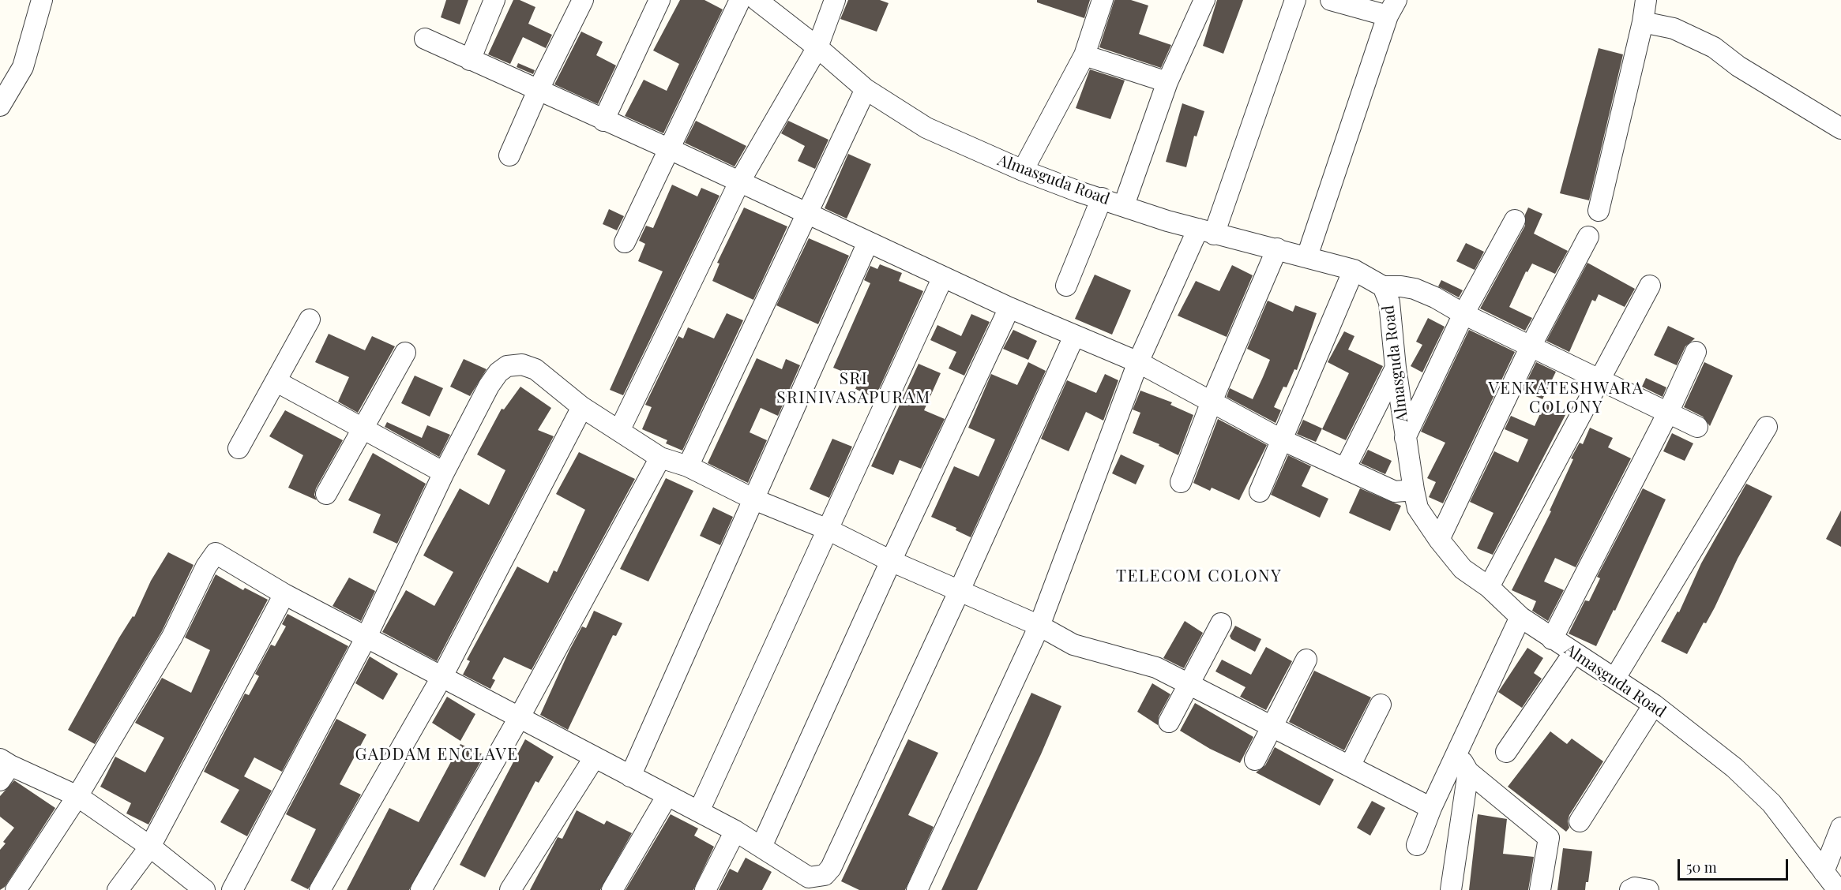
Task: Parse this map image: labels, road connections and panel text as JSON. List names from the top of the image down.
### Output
{
  "streets": {
    "street": ["Almasguda Road"]
  },
  "districts": [
    "SRI SRINIVASAPURAM",
    "VENKATESHWARA COLONY",
    "TELECOM COLONY",
    "GADDAM ENCLAVE"
  ],
  "scale_bar": "50 m"
}
